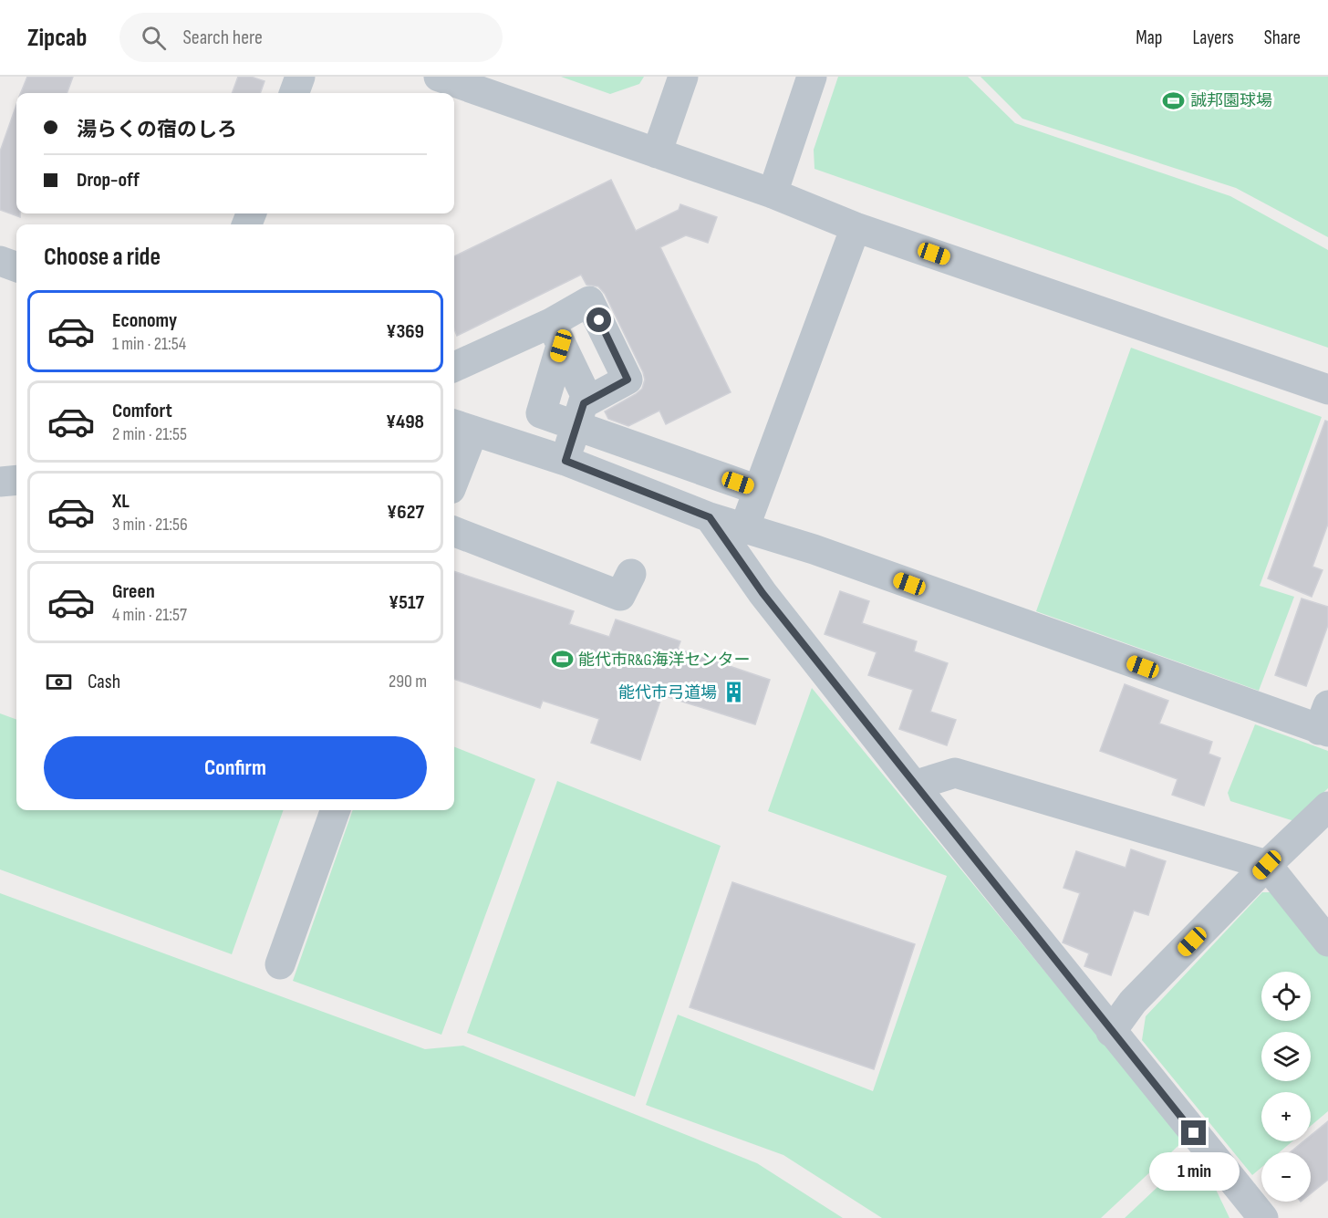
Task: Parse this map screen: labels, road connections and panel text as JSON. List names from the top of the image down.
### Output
{
  "places": {
    "sports": ["誠邦園球場", "能代市R&G海洋センター"],
    "building": ["能代市弓道場"]
  },
  "page": {
    "header": "Zipcab",
    "search": "Search here",
    "nav": ["Map", "Layers", "Share"],
    "banner": ["湯らくの宿のしろ", "Drop-off"],
    "heading": "Choose a ride",
    "list": [
      {
        "name": "Economy",
        "note": "1 min · 21:54",
        "value": "¥369"
      },
      {
        "name": "Comfort",
        "note": "2 min · 21:55",
        "value": "¥498"
      },
      {
        "name": "XL",
        "note": "3 min · 21:56",
        "value": "¥627"
      },
      {
        "name": "Green",
        "note": "4 min · 21:57",
        "value": "¥517"
      }
    ],
    "pay": ["Cash", "290 m"],
    "buttons": "Confirm",
    "map_buttons": ["+", "−"],
    "bubble": "1 min"
  }
}
